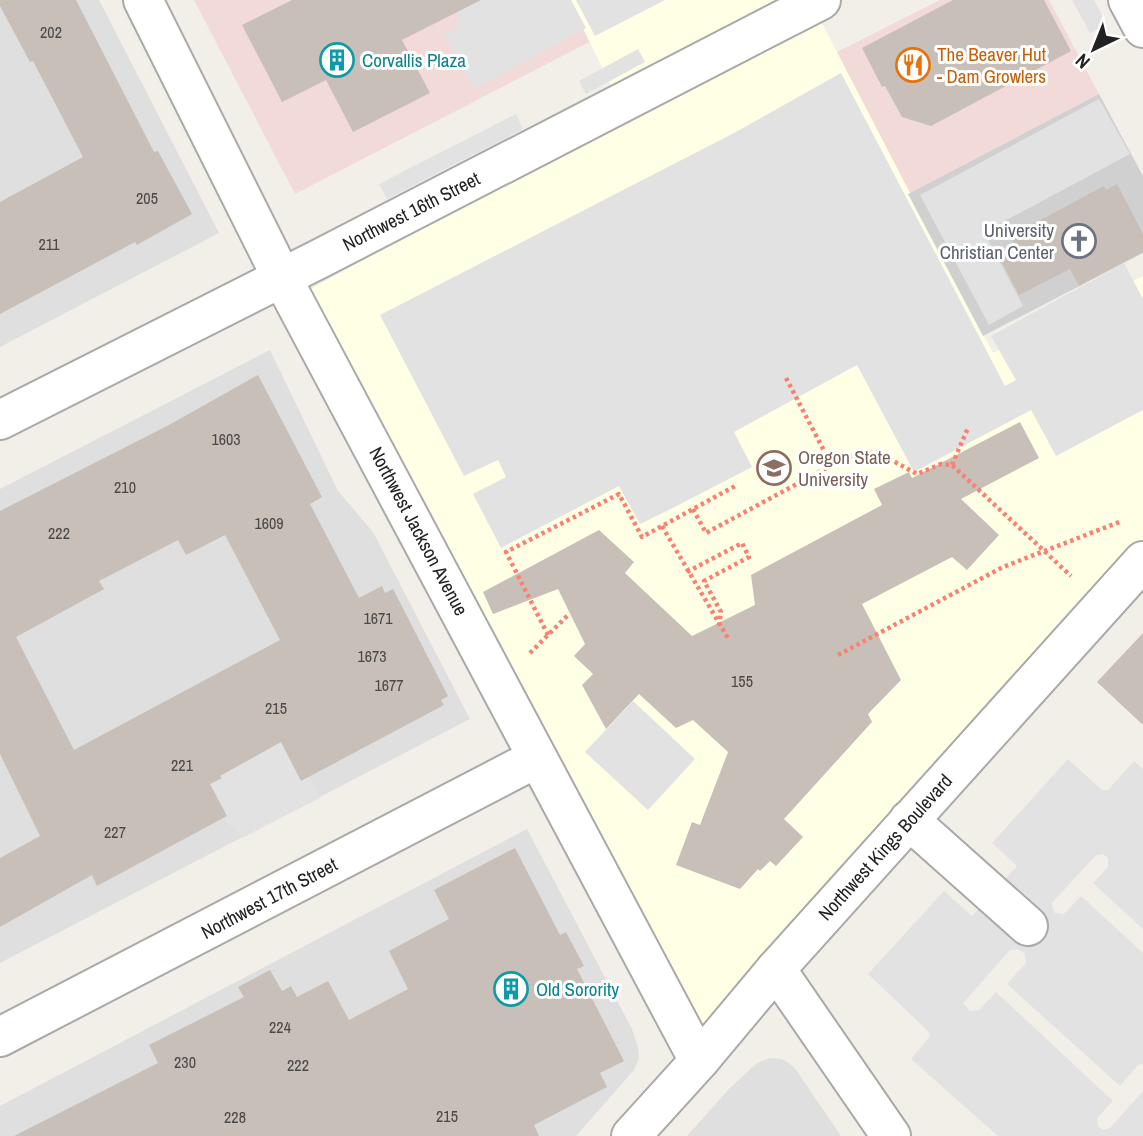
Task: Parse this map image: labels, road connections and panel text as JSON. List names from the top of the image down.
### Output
{
  "streets": {
    "street": [
      "Northwest 16th Street",
      "Northwest Jackson Avenue",
      "Northwest Kings Boulevard",
      "Northwest 17th Street"
    ]
  },
  "crossings": [
    ["Northwest 16th Street", "Northwest Jackson Avenue"],
    ["Northwest Jackson Avenue", "Northwest Kings Boulevard"],
    ["Northwest Jackson Avenue", "Northwest 17th Street"]
  ],
  "places": {
    "building": ["Corvallis Plaza", "Old Sorority"],
    "restaurant": ["The Beaver Hut - Dam Growlers"],
    "church": ["University Christian Center"],
    "school or university": ["Oregon State University"]
  },
  "house_numbers": [
    "202",
    "205",
    "211",
    "1603",
    "210",
    "1609",
    "222",
    "1671",
    "1673",
    "155",
    "1677",
    "215",
    "221",
    "227",
    "224",
    "230",
    "222",
    "215",
    "228"
  ],
  "north": "bottom left"
}
